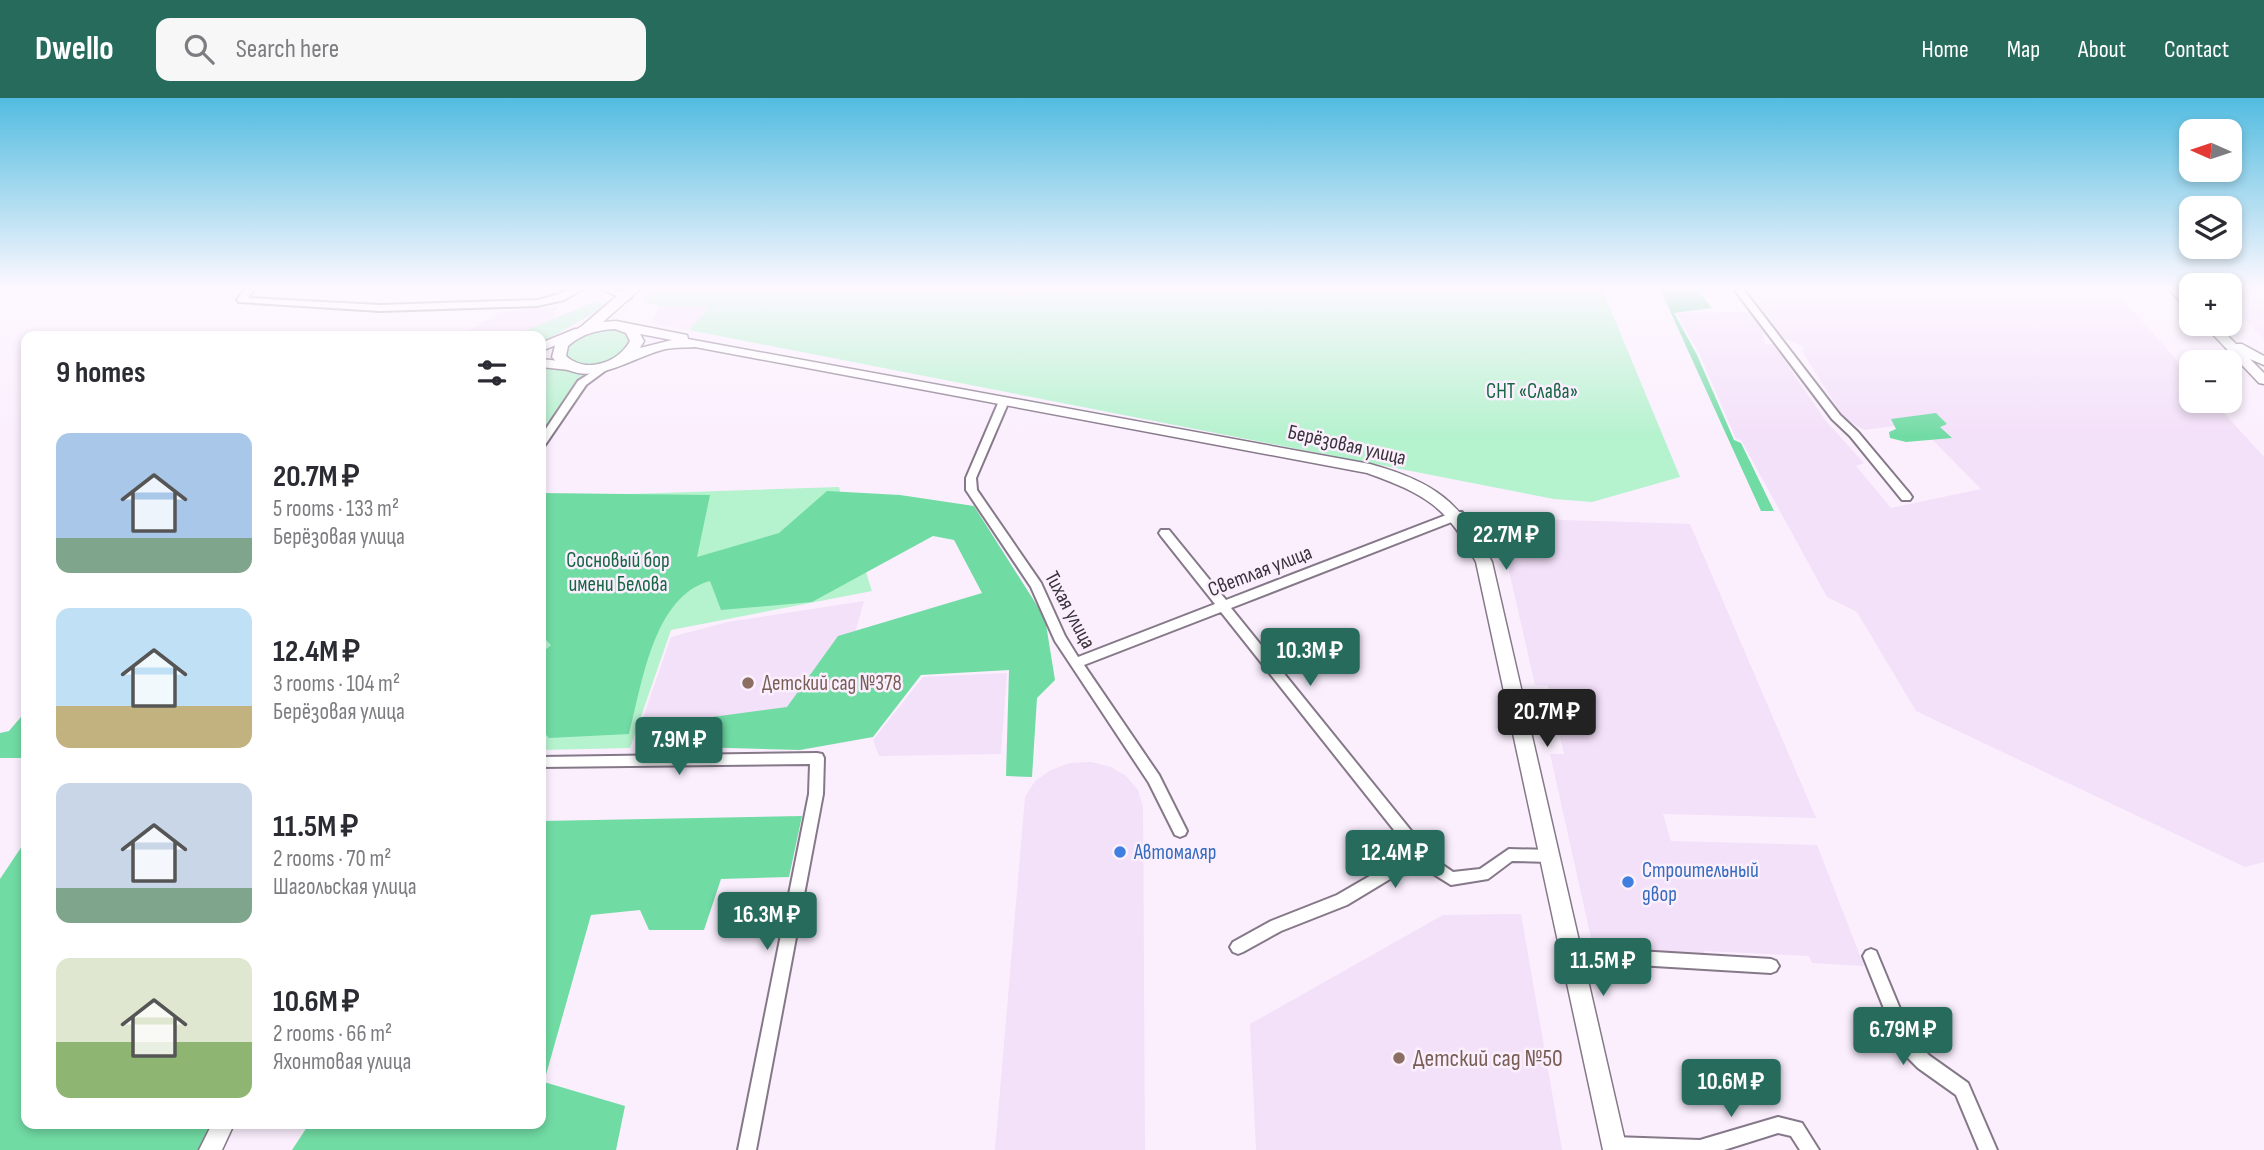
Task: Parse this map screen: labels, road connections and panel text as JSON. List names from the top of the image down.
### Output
{
  "streets": {
    "main road": ["Берёзовая улица"],
    "street": ["Светлая улица", "Тихая улица"]
  },
  "crossings": [
    ["Берёзовая улица", "Светлая улица"],
    ["Берёзовая улица", "Тихая улица"],
    ["Светлая улица", "Тихая улица"]
  ],
  "parks": ["СНТ «Слава»", "Сосновый бор имени Белова"],
  "places": [
    "Детский сад №378",
    "Автомаляр",
    "Строительный двор",
    "Детский сад №50"
  ],
  "north": "left",
  "page": {
    "header": "Dwello",
    "search": "Search here",
    "nav": [
      "Home",
      "Map",
      "About",
      "Contact"
    ],
    "map_buttons": ["+", "−"],
    "heading": "9 homes",
    "list": [
      {
        "name": "20.7M ₽",
        "note": "5 rooms · 133 m² · Берёзовая улица"
      },
      {
        "name": "12.4M ₽",
        "note": "3 rooms · 104 m² · Берёзовая улица"
      },
      {
        "name": "11.5M ₽",
        "note": "2 rooms · 70 m² · Шагольская улица"
      },
      {
        "name": "10.6M ₽",
        "note": "2 rooms · 66 m² · Яхонтовая улица"
      }
    ],
    "price": [
      "22.7M ₽",
      "10.3M ₽",
      "20.7M ₽",
      "7.9M ₽",
      "12.4M ₽",
      "16.3M ₽",
      "11.5M ₽",
      "6.79M ₽",
      "10.6M ₽"
    ]
  }
}
